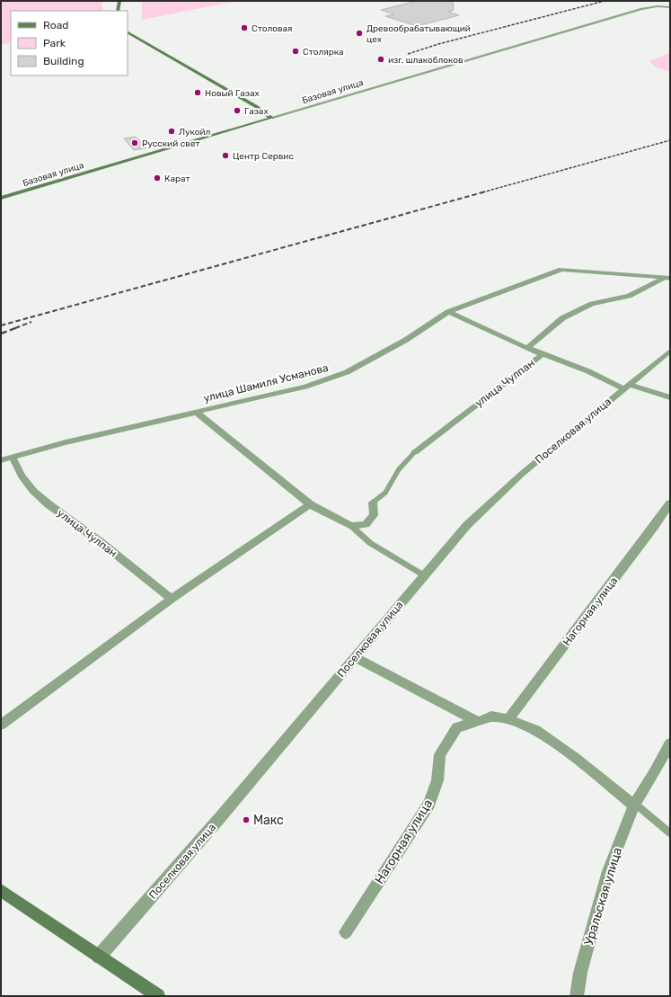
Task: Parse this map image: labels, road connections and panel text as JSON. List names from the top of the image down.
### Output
{
  "streets": {
    "main road": ["Базовая улица"],
    "street": [
      "улица Шамиля Усманова",
      "улица Чулпан",
      "Поселковая улица",
      "Нагорная улица",
      "Уральская улица"
    ]
  },
  "crossings": [
    ["улица Шамиля Усманова", "улица Чулпан"],
    ["Нагорная улица", "Уральская улица"]
  ],
  "places": [
    "Столовая",
    "Древообрабатывающий цех",
    "Столярка",
    "изг. шлакоблоков",
    "Новый Газах",
    "Газах",
    "Лукойл",
    "Русский свет",
    "Центр Сервис",
    "Карат",
    "Макс"
  ],
  "legend": ["Road", "Park", "Building"]
}
